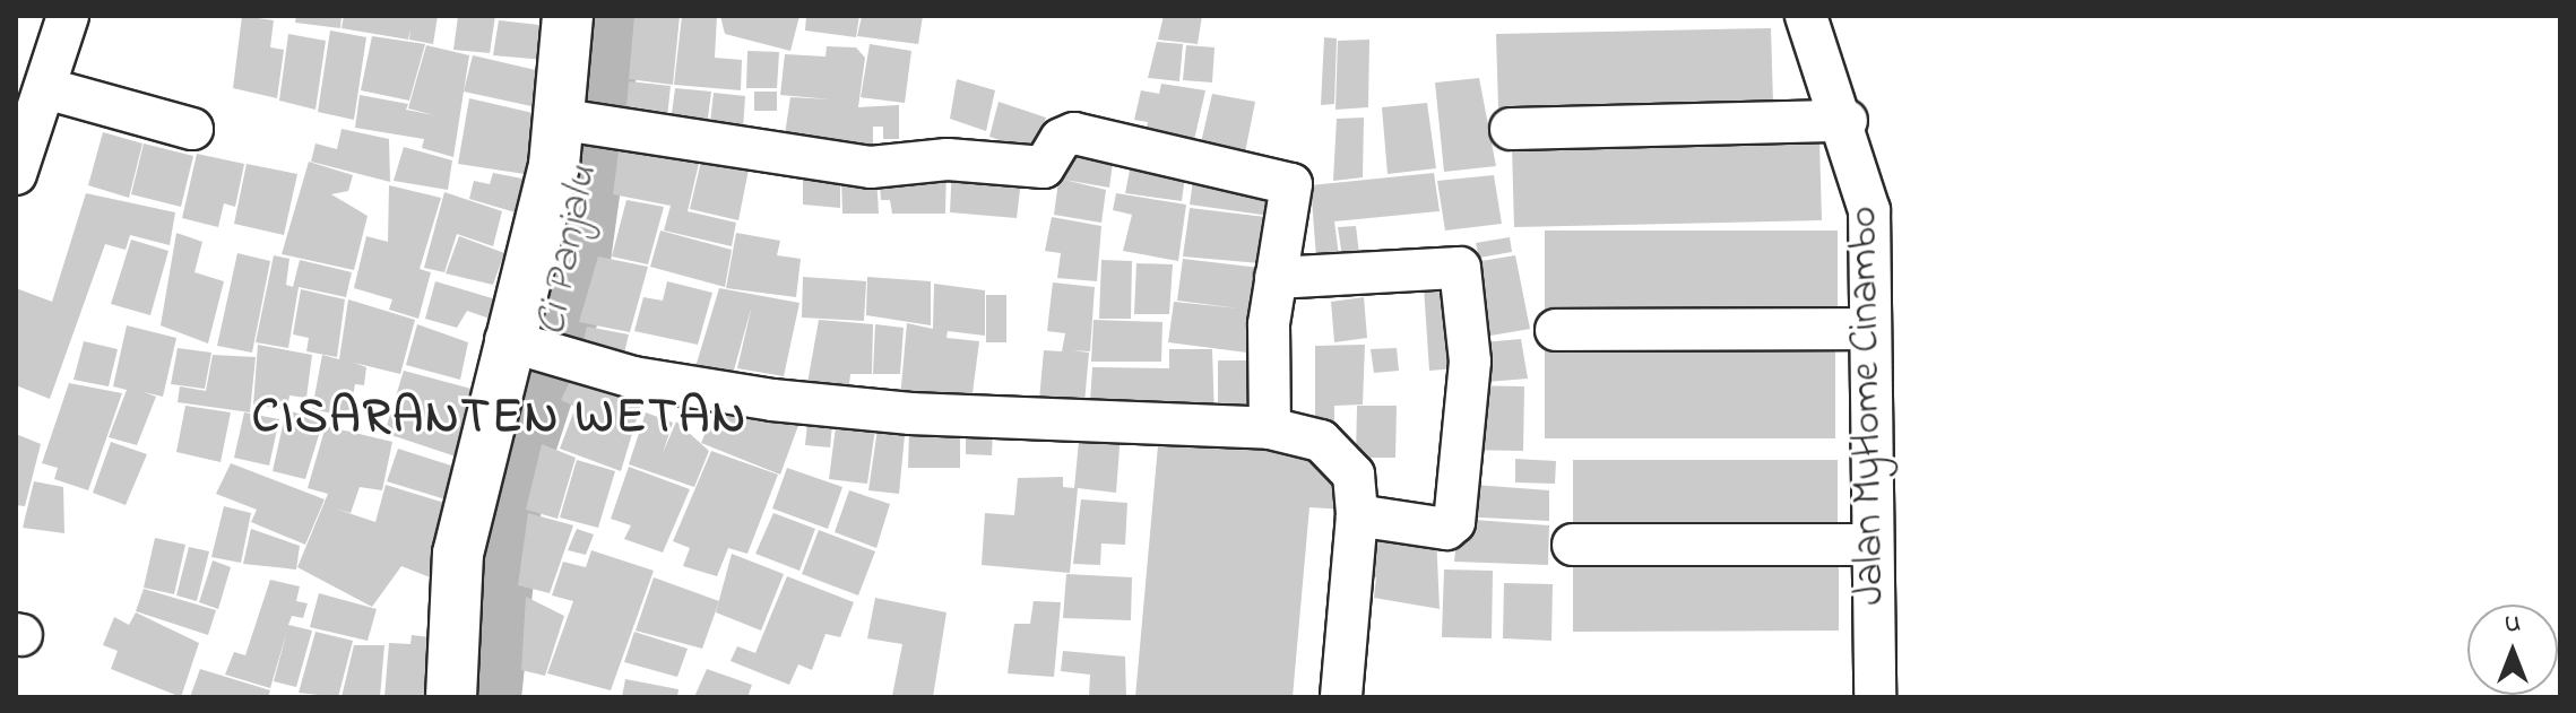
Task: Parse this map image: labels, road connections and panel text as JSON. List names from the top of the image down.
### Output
{
  "streets": {
    "street": ["Jalan MyHome Cinambo"]
  },
  "districts": ["CISARANTEN WETAN"],
  "water": ["Ci Panjalu"],
  "north": "top"
}
